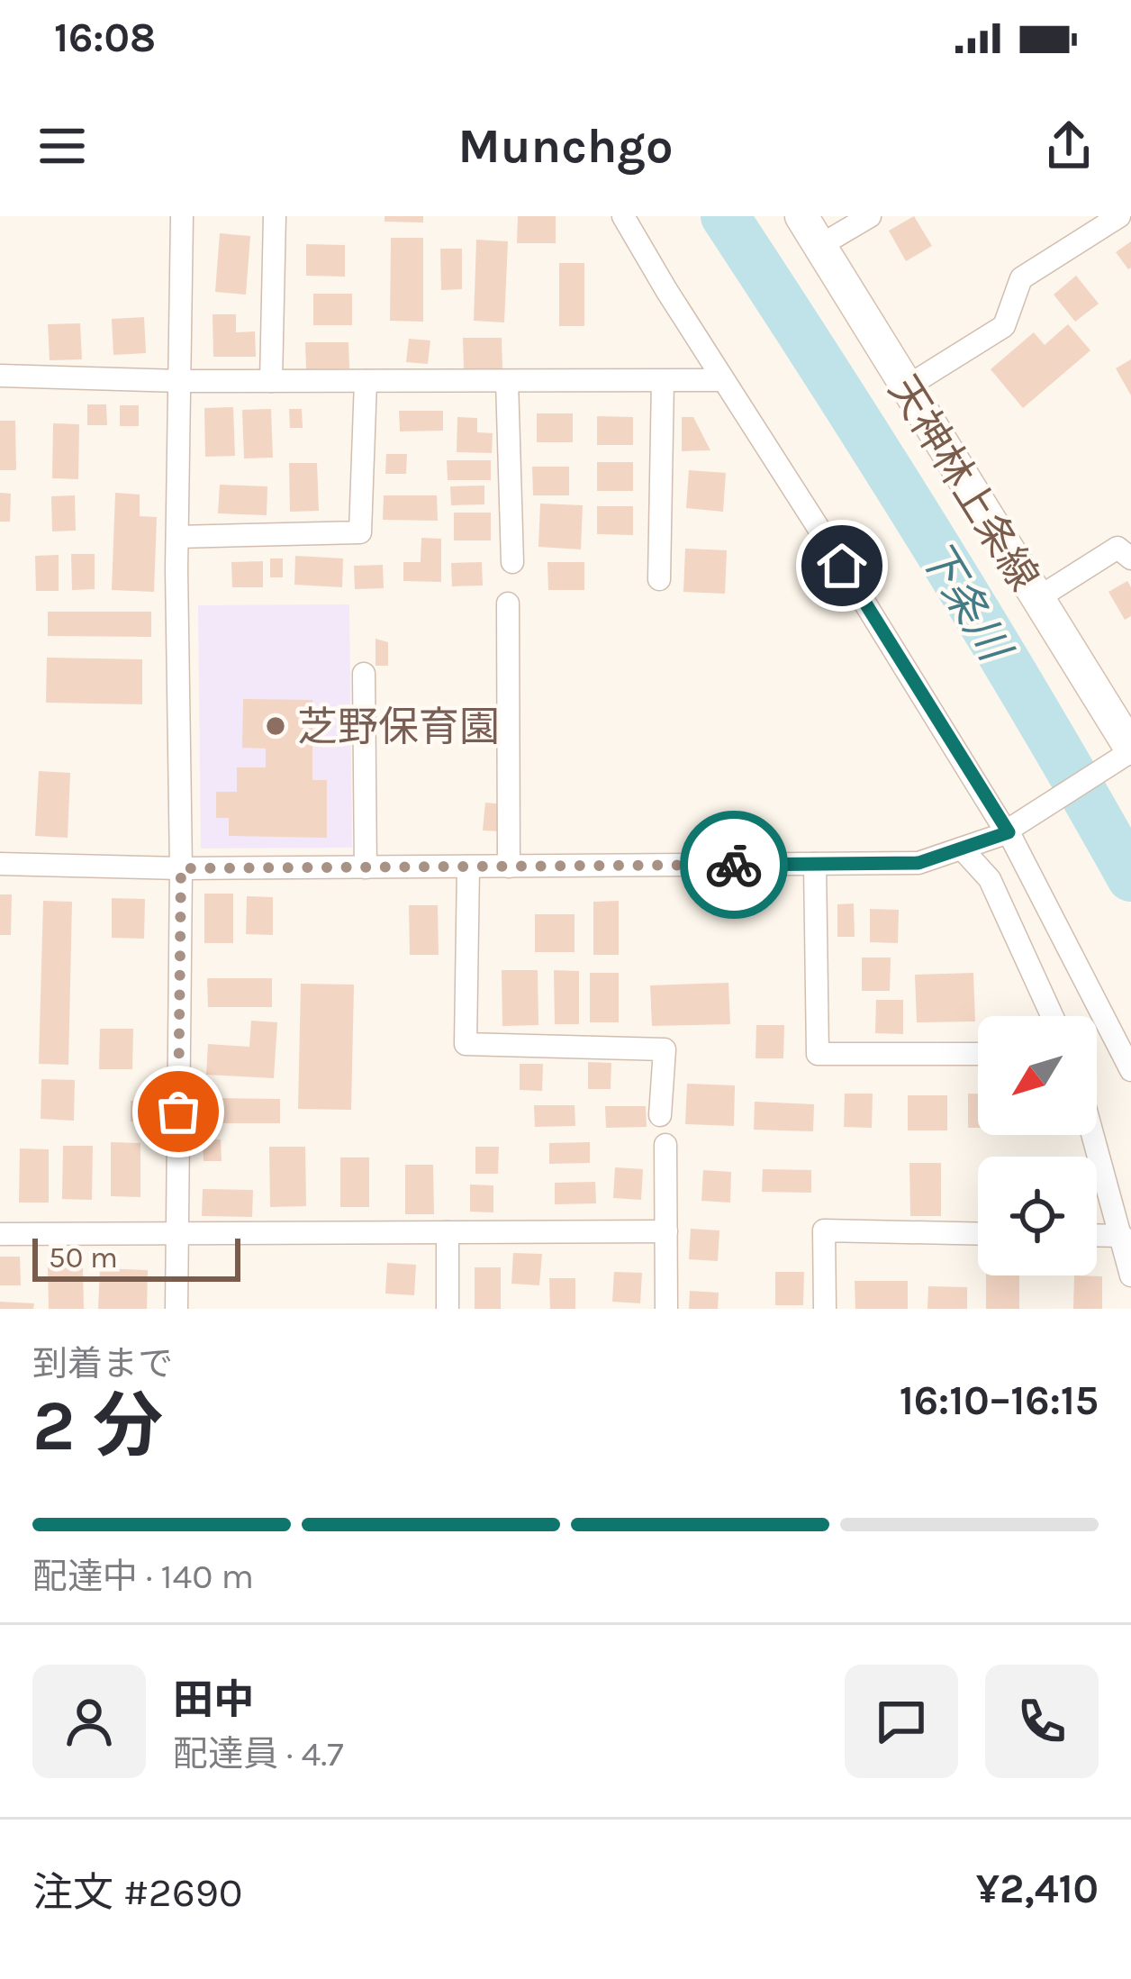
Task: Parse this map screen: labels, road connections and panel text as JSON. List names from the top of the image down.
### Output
{
  "streets": {
    "main road": ["天神林上条線"]
  },
  "water": ["下条川"],
  "places": ["芝野保育園"],
  "scale_bar": "50 m",
  "north": "bottom left",
  "page": {
    "status": "16:08",
    "header": "Munchgo",
    "scale": "50 m",
    "heading": ["2 分", "到着まで", "16:10–16:15"],
    "panel": [
      "田中",
      "配達員 · 4.7",
      "注文 #2690",
      "¥2,410"
    ],
    "bar": "配達中 · 140 m"
  }
}
